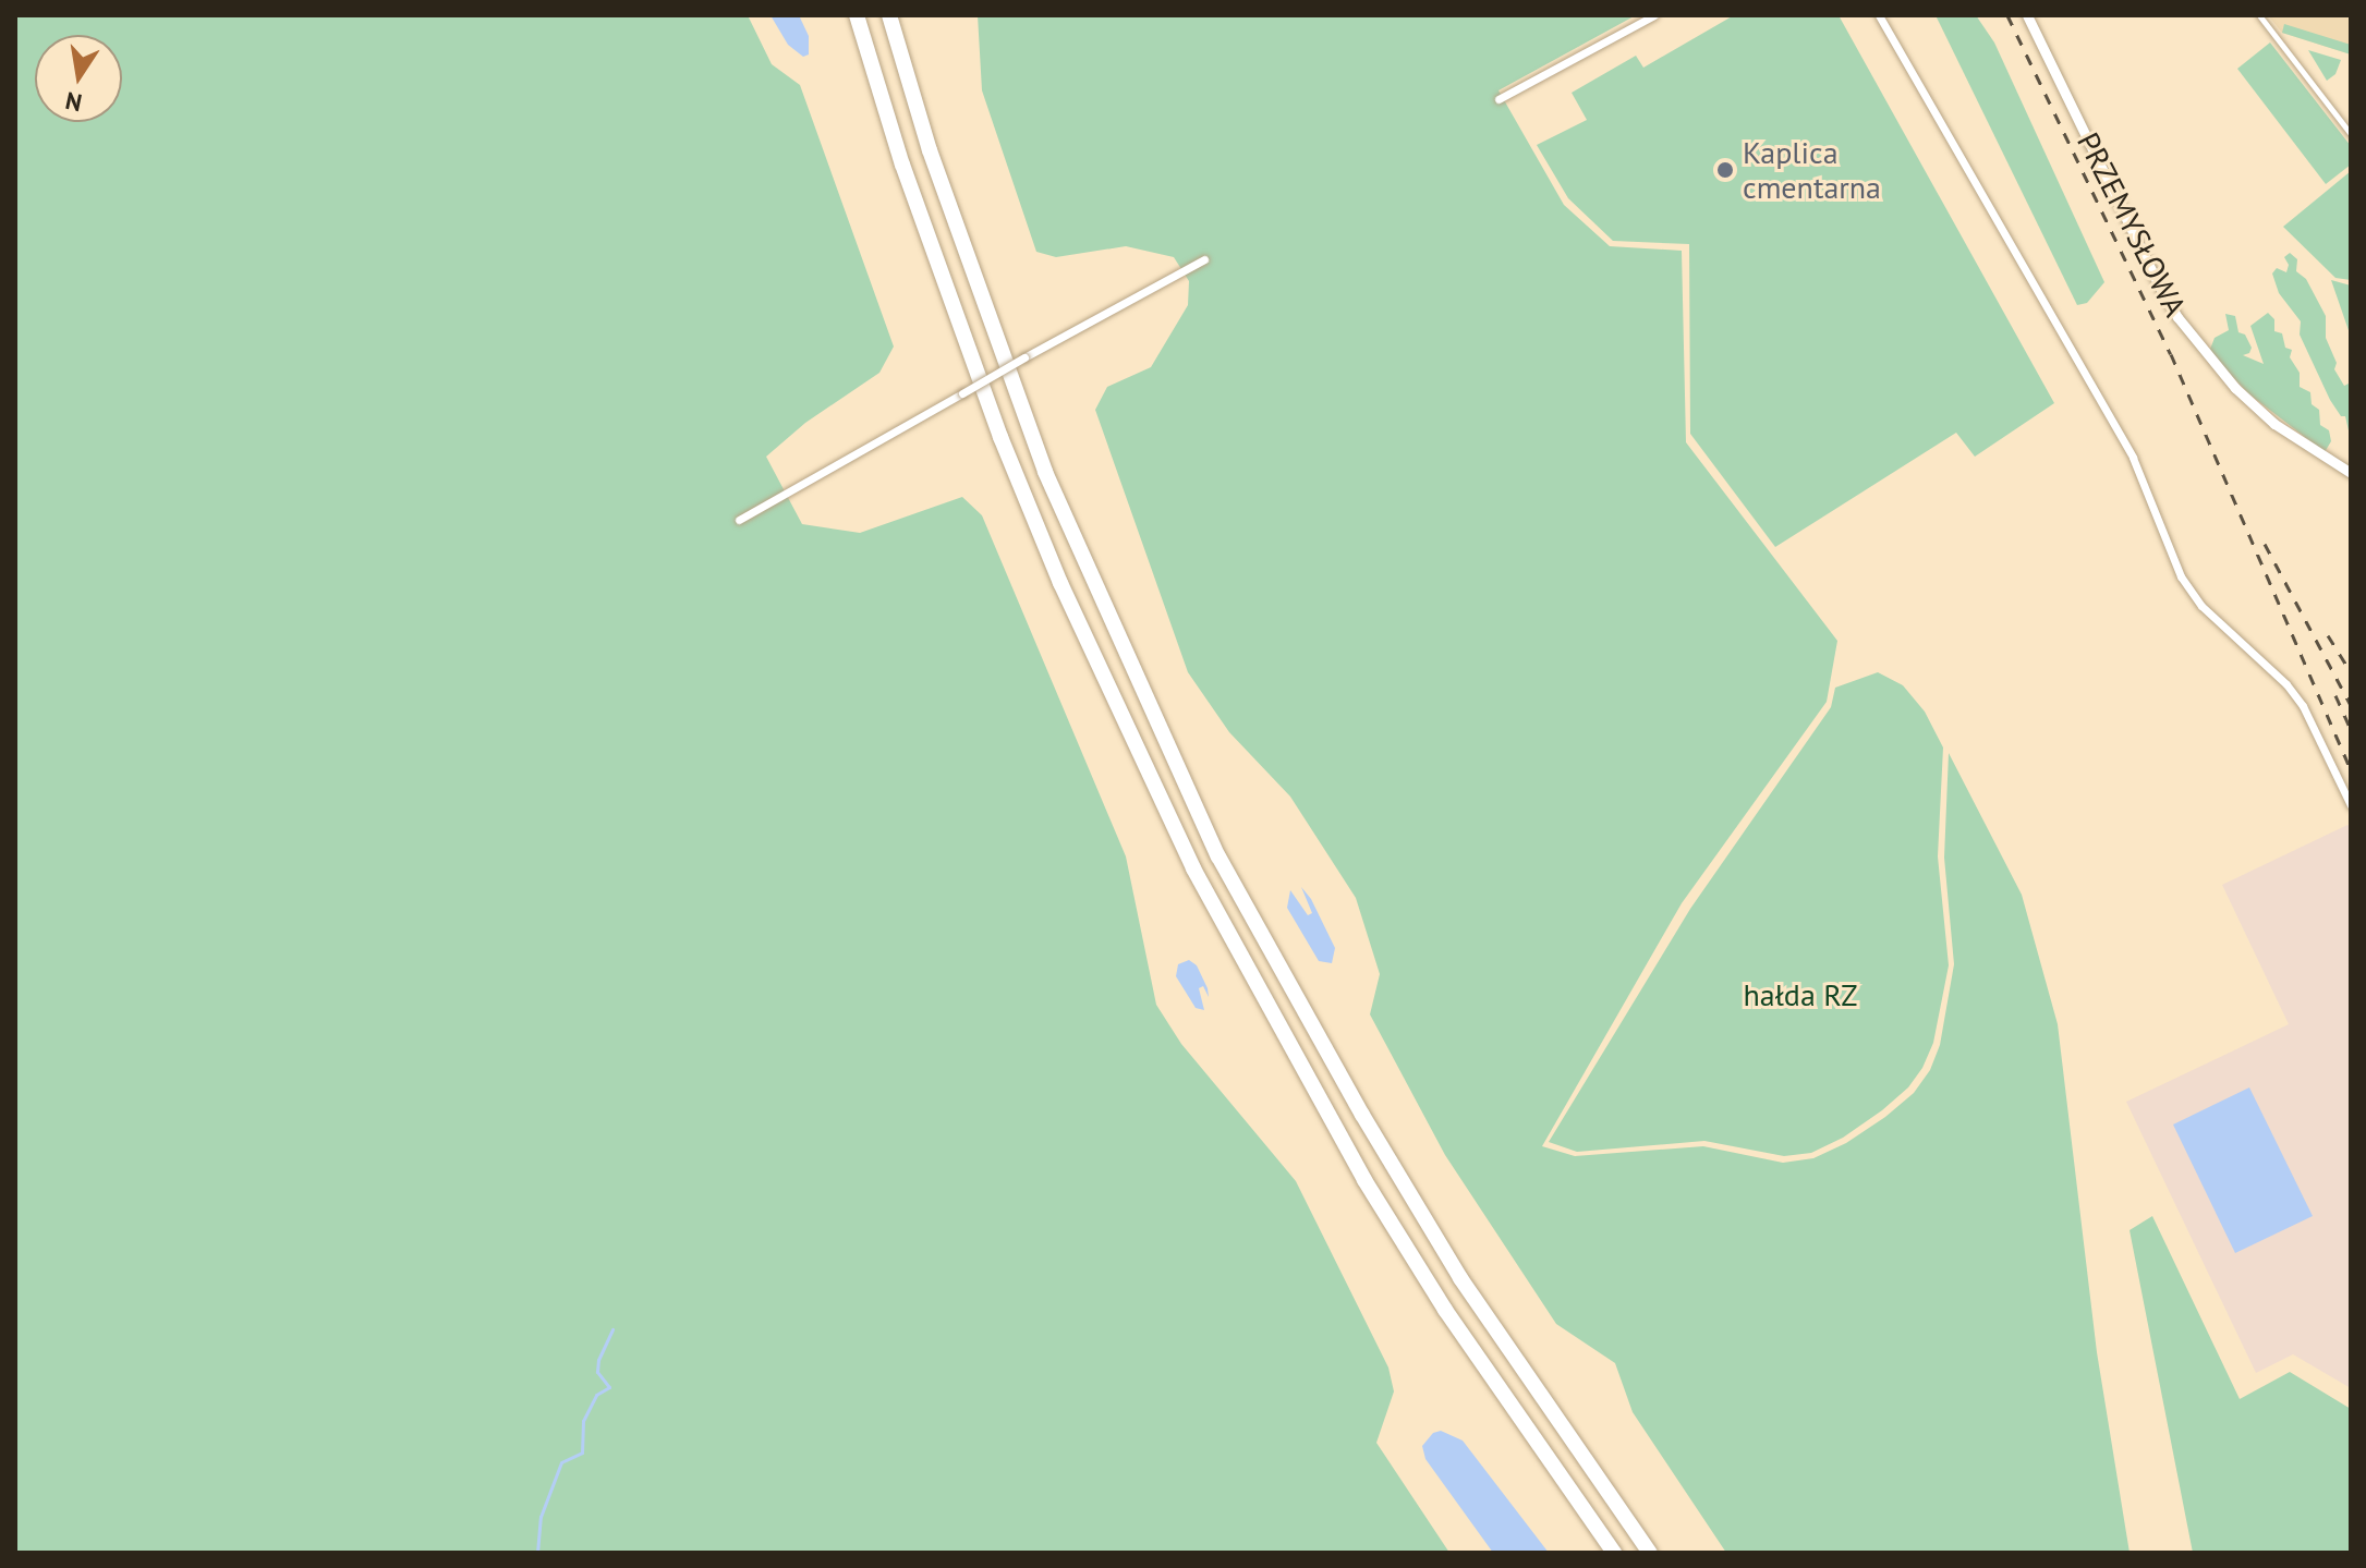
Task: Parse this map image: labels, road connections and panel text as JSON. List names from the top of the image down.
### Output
{
  "streets": {
    "street": ["PRZEMYSŁOWA"]
  },
  "parks": ["hałda RZ"],
  "places": ["Kaplica cmentarna"],
  "north": "bottom"
}
